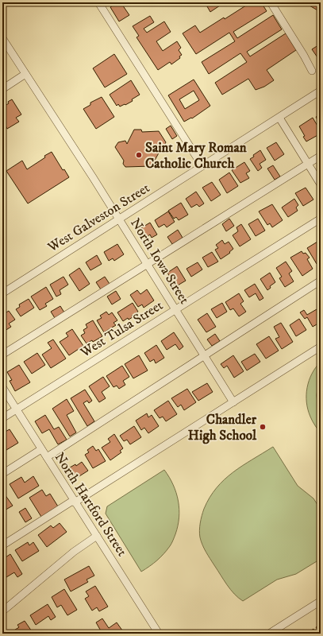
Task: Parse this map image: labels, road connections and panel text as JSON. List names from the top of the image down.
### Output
{
  "streets": {
    "street": [
      "West Galveston Street",
      "North Iowa Street",
      "West Tulsa Street",
      "North Hartford Street"
    ]
  },
  "crossings": [
    ["West Galveston Street", "North Iowa Street"],
    ["North Iowa Street", "West Tulsa Street"],
    ["West Tulsa Street", "North Hartford Street"]
  ],
  "places": ["Saint Mary Roman Catholic Church", "Chandler High School"]
}
